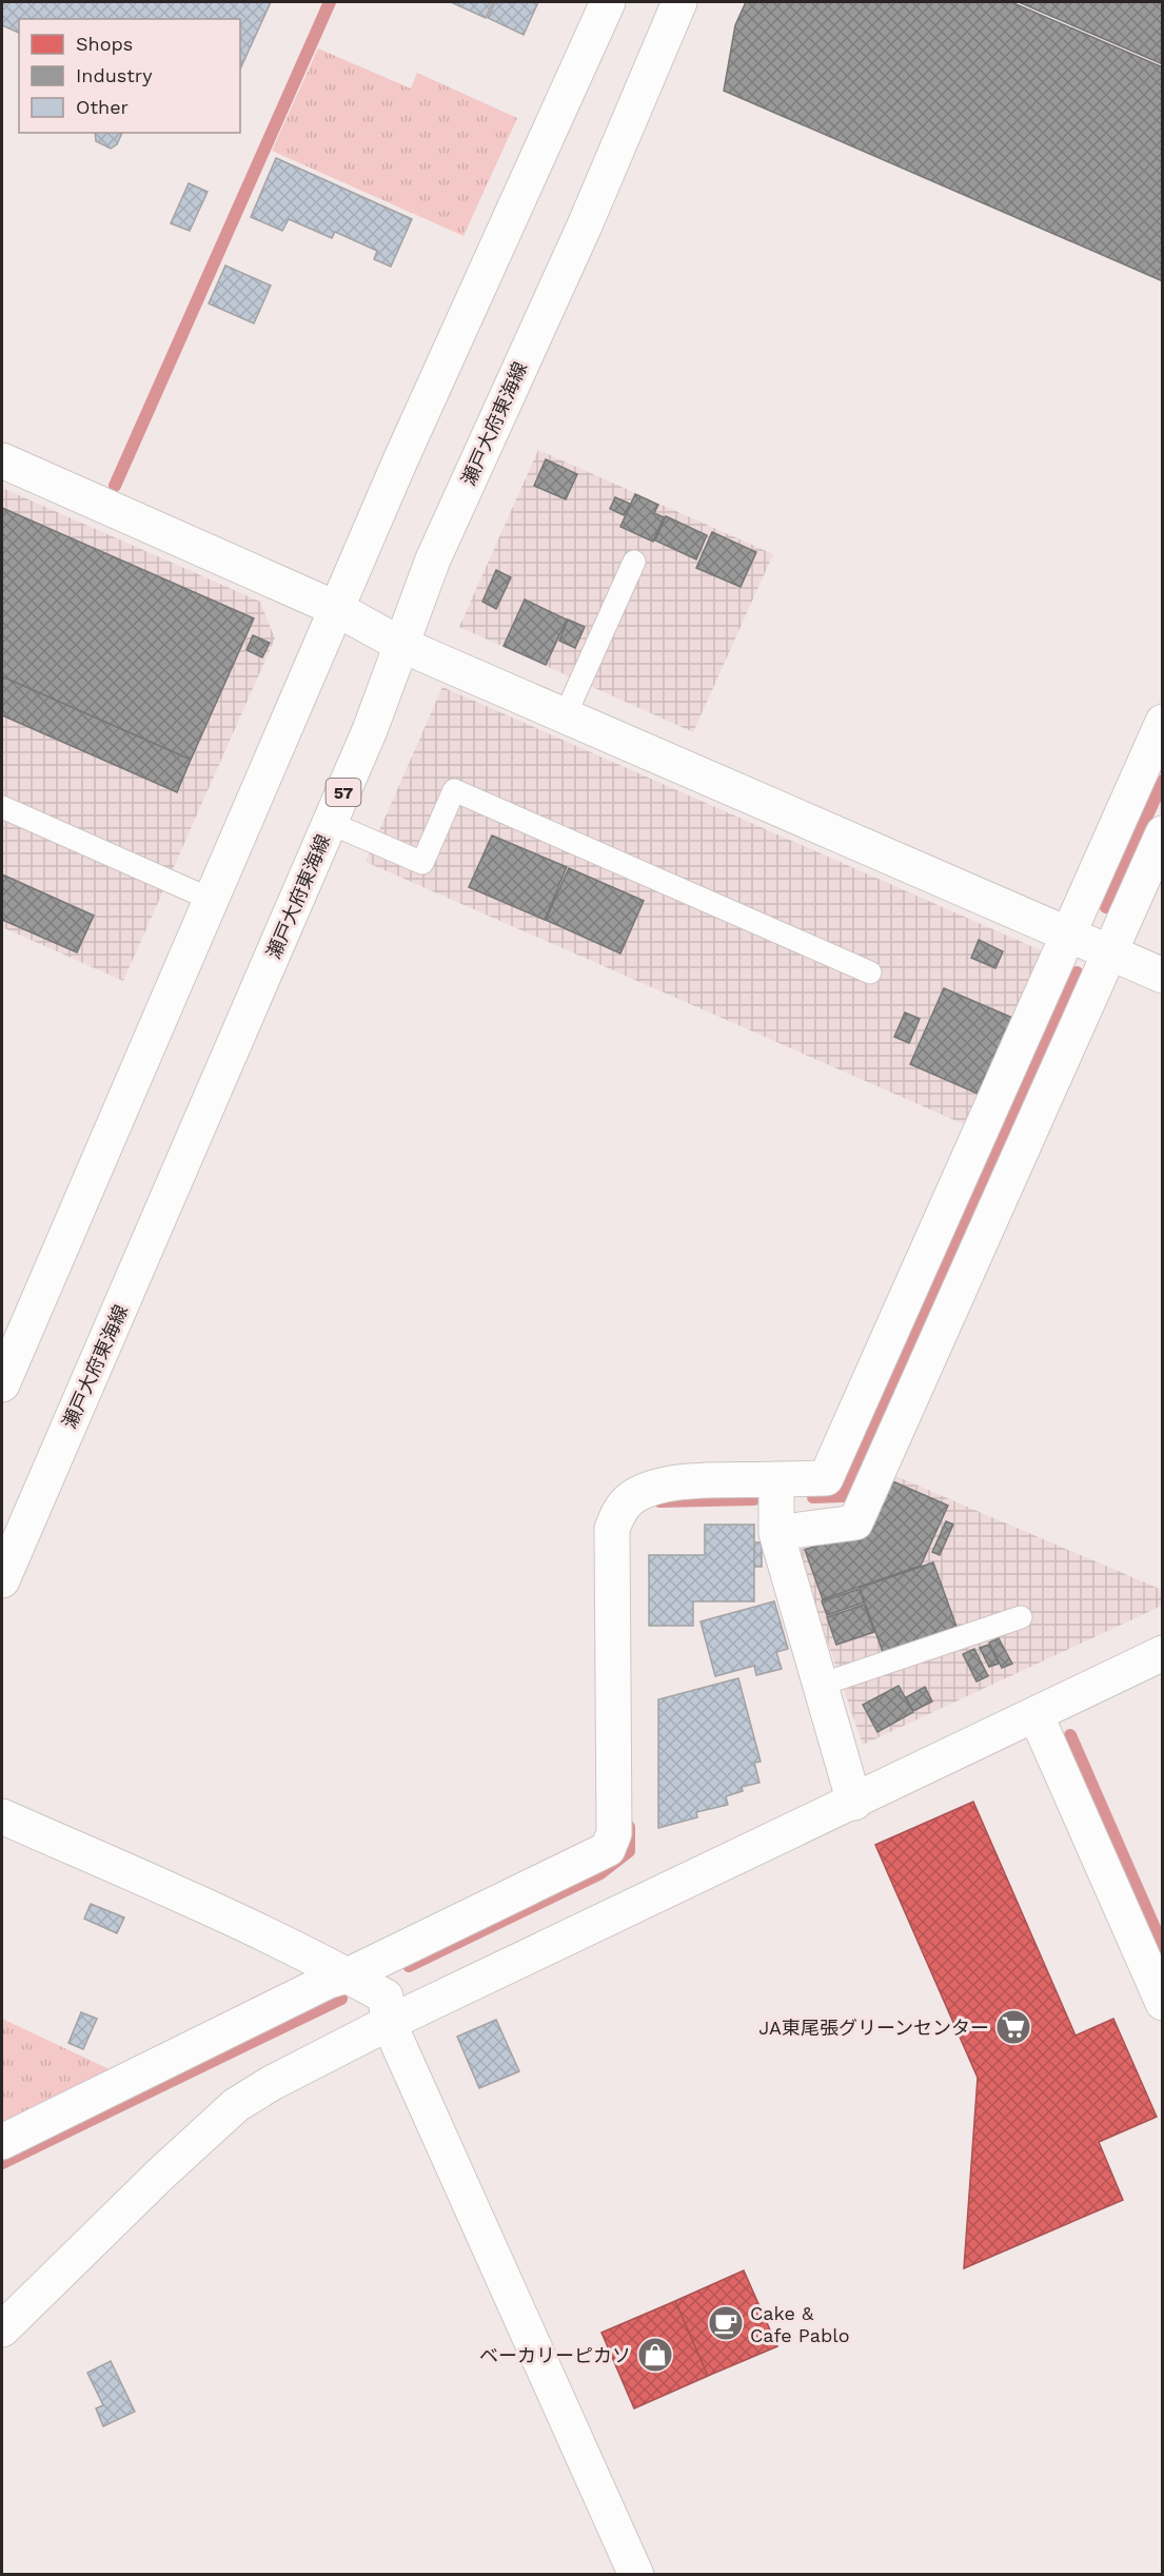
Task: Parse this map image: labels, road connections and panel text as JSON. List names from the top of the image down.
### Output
{
  "streets": {
    "street": ["瀬戸大府東海線", "57"]
  },
  "places": {
    "supermarket": ["JA東尾張グリーンセンター"],
    "cafe": ["Cake & Cafe Pablo"],
    "shop": ["ベーカリーピカソ"]
  },
  "legend": ["Shops", "Industry", "Other"]
}
